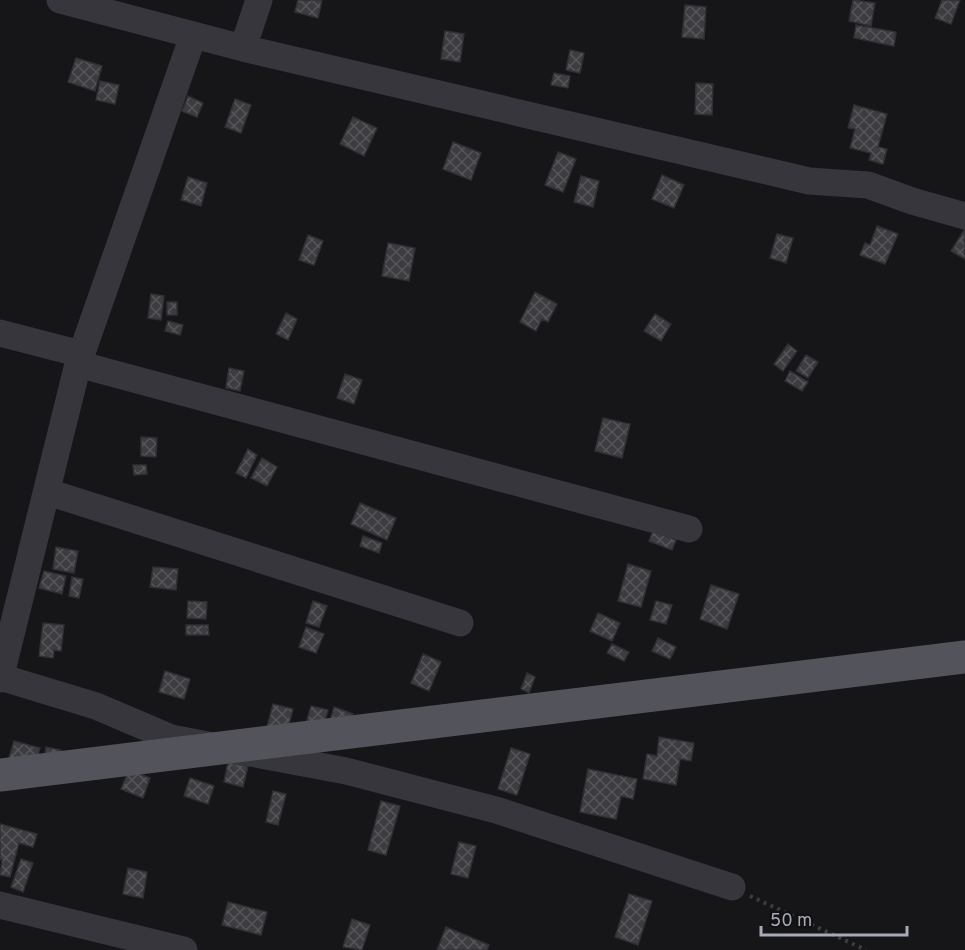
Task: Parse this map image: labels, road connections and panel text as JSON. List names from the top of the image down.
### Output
{
  "scale_bar": "50 m"
}
